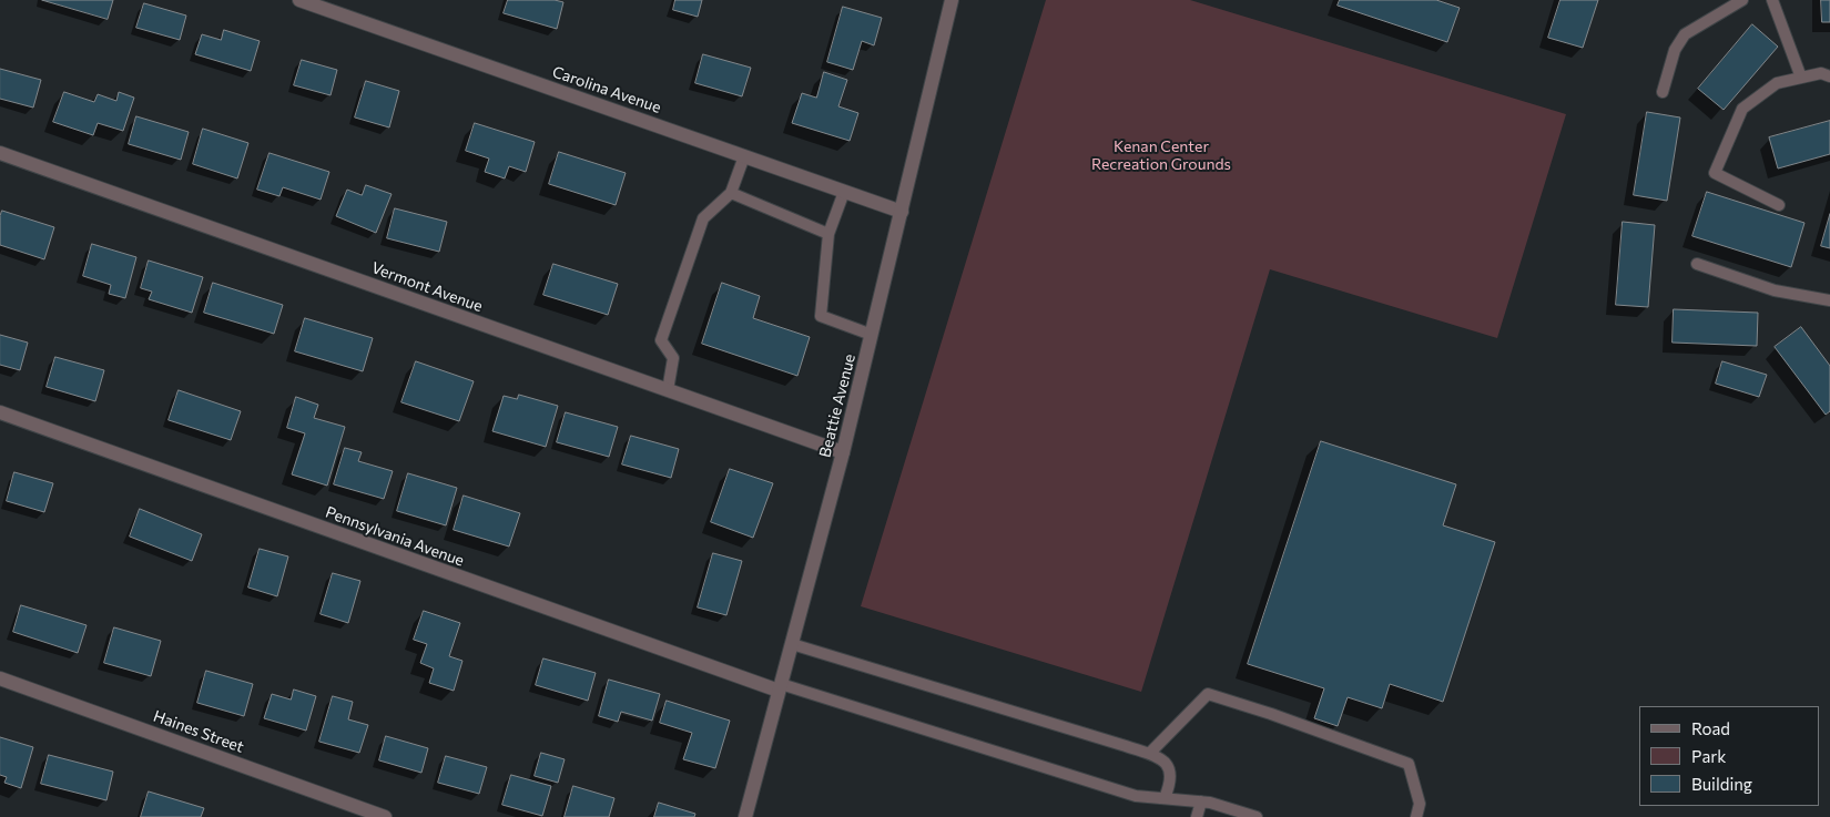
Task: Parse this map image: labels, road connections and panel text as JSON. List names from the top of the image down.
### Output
{
  "streets": {
    "street": [
      "Carolina Avenue",
      "Vermont Avenue",
      "Beattie Avenue",
      "Pennsylvania Avenue",
      "Haines Street"
    ]
  },
  "crossings": [
    ["Carolina Avenue", "Beattie Avenue"],
    ["Vermont Avenue", "Beattie Avenue"],
    ["Beattie Avenue", "Pennsylvania Avenue"]
  ],
  "parks": ["Kenan Center Recreation Grounds"],
  "legend": ["Road", "Park", "Building"]
}
